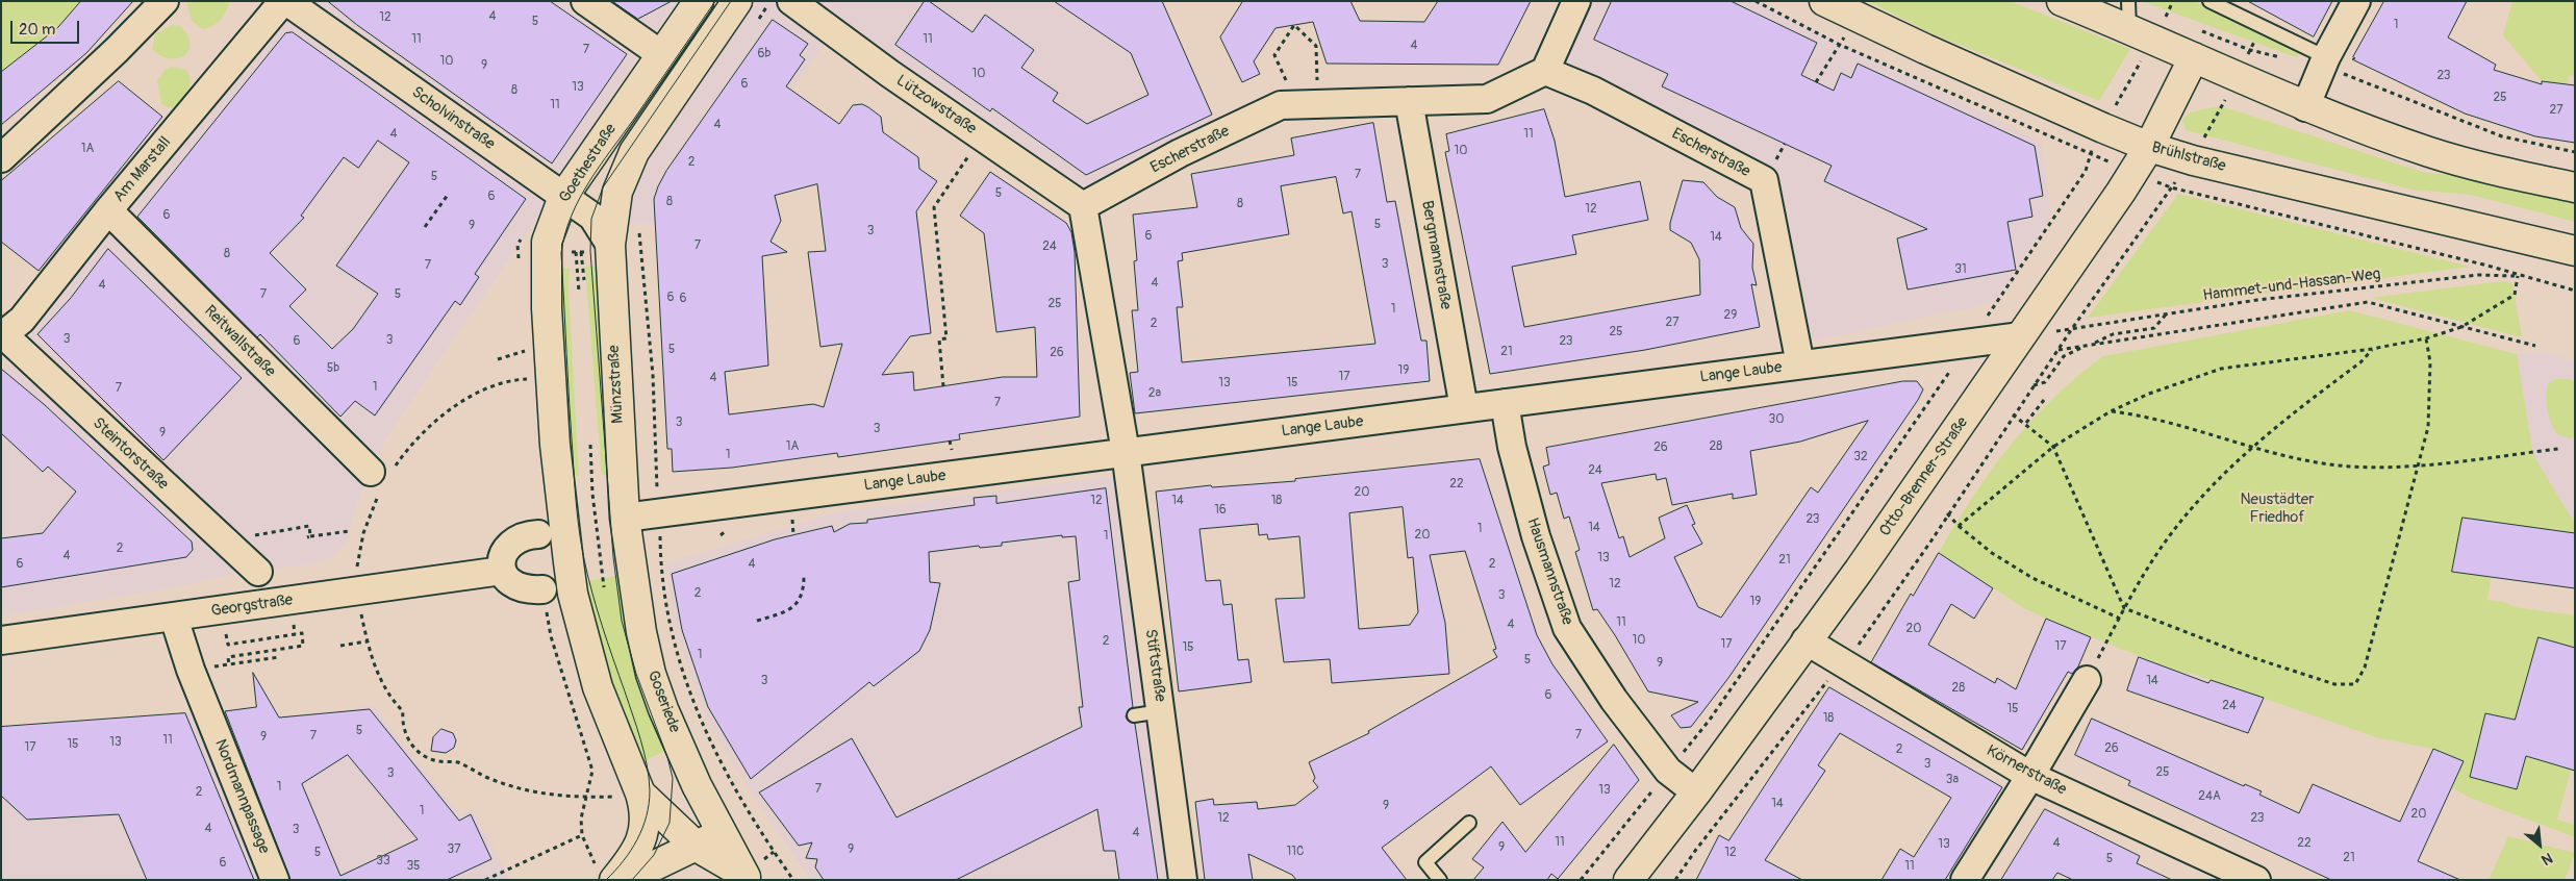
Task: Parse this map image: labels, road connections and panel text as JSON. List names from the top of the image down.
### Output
{
  "streets": {
    "street": [
      "Lützowstraße",
      "Scholvinstraße",
      "Escherstraße",
      "Brühlstraße",
      "Goethestraße",
      "Am Marstall",
      "Bergmannstraße",
      "Reitwallstraße",
      "Lange Laube",
      "Münzstraße",
      "Steintorstraße",
      "Otto-Brenner-Straße",
      "Hausmannstraße",
      "Georgstraße",
      "Stiftstraße",
      "Goseriede",
      "Körnerstraße",
      "Nordmannpassage"
    ],
    "path": ["Hammet-und-Hassan-Weg"]
  },
  "crossings": [
    ["Lützowstraße", "Escherstraße"],
    ["Scholvinstraße", "Goethestraße"],
    ["Scholvinstraße", "Am Marstall"],
    ["Scholvinstraße", "Münzstraße"],
    ["Escherstraße", "Bergmannstraße"],
    ["Escherstraße", "Lange Laube"],
    ["Brühlstraße", "Otto-Brenner-Straße"],
    ["Goethestraße", "Münzstraße"],
    ["Goethestraße", "Goseriede"],
    ["Am Marstall", "Reitwallstraße"],
    ["Am Marstall", "Steintorstraße"],
    ["Bergmannstraße", "Lange Laube"],
    ["Lange Laube", "Münzstraße"],
    ["Lange Laube", "Otto-Brenner-Straße"],
    ["Lange Laube", "Hausmannstraße"],
    ["Lange Laube", "Stiftstraße"],
    ["Lange Laube", "Goseriede"],
    ["Münzstraße", "Goseriede"],
    ["Otto-Brenner-Straße", "Hausmannstraße"],
    ["Otto-Brenner-Straße", "Körnerstraße"],
    ["Georgstraße", "Nordmannpassage"]
  ],
  "parks": ["Neustädter Friedhof"],
  "house_numbers": [
    "4",
    "12",
    "5",
    "1",
    "11",
    "11",
    "4",
    "7",
    "6b",
    "10",
    "9",
    "10",
    "23",
    "6",
    "13",
    "8",
    "25",
    "11",
    "27",
    "4",
    "4",
    "11",
    "1A",
    "10",
    "2",
    "7",
    "5",
    "5",
    "6",
    "8",
    "8",
    "12",
    "6",
    "5",
    "9",
    "3",
    "6",
    "14",
    "7",
    "24",
    "8",
    "3",
    "7",
    "31",
    "4",
    "4",
    "7",
    "5",
    "6",
    "6",
    "25",
    "1",
    "29",
    "27",
    "2",
    "25",
    "3",
    "3",
    "6",
    "23",
    "5",
    "21",
    "26",
    "5b",
    "19",
    "17",
    "4",
    "13",
    "15",
    "1",
    "7",
    "2a",
    "7",
    "30",
    "3",
    "3",
    "9",
    "1A",
    "28",
    "26",
    "1",
    "32",
    "24",
    "22",
    "20",
    "12",
    "14",
    "18",
    "16",
    "23",
    "14",
    "1",
    "20",
    "1",
    "2",
    "4",
    "13",
    "21",
    "6",
    "4",
    "2",
    "12",
    "2",
    "3",
    "19",
    "11",
    "4",
    "20",
    "10",
    "2",
    "17",
    "17",
    "15",
    "1",
    "5",
    "9",
    "3",
    "14",
    "28",
    "6",
    "24",
    "15",
    "18",
    "5",
    "7",
    "7",
    "9",
    "11",
    "13",
    "15",
    "17",
    "26",
    "2",
    "3",
    "25",
    "3",
    "3a",
    "1",
    "7",
    "13",
    "2",
    "24A",
    "14",
    "9",
    "1",
    "20",
    "12",
    "23",
    "4",
    "3",
    "4",
    "11",
    "4",
    "22",
    "13",
    "9",
    "37",
    "9",
    "11C",
    "5",
    "12",
    "21",
    "5",
    "33",
    "6",
    "35",
    "11"
  ],
  "scale_bar": "20 m",
  "north": "bottom right"
}
